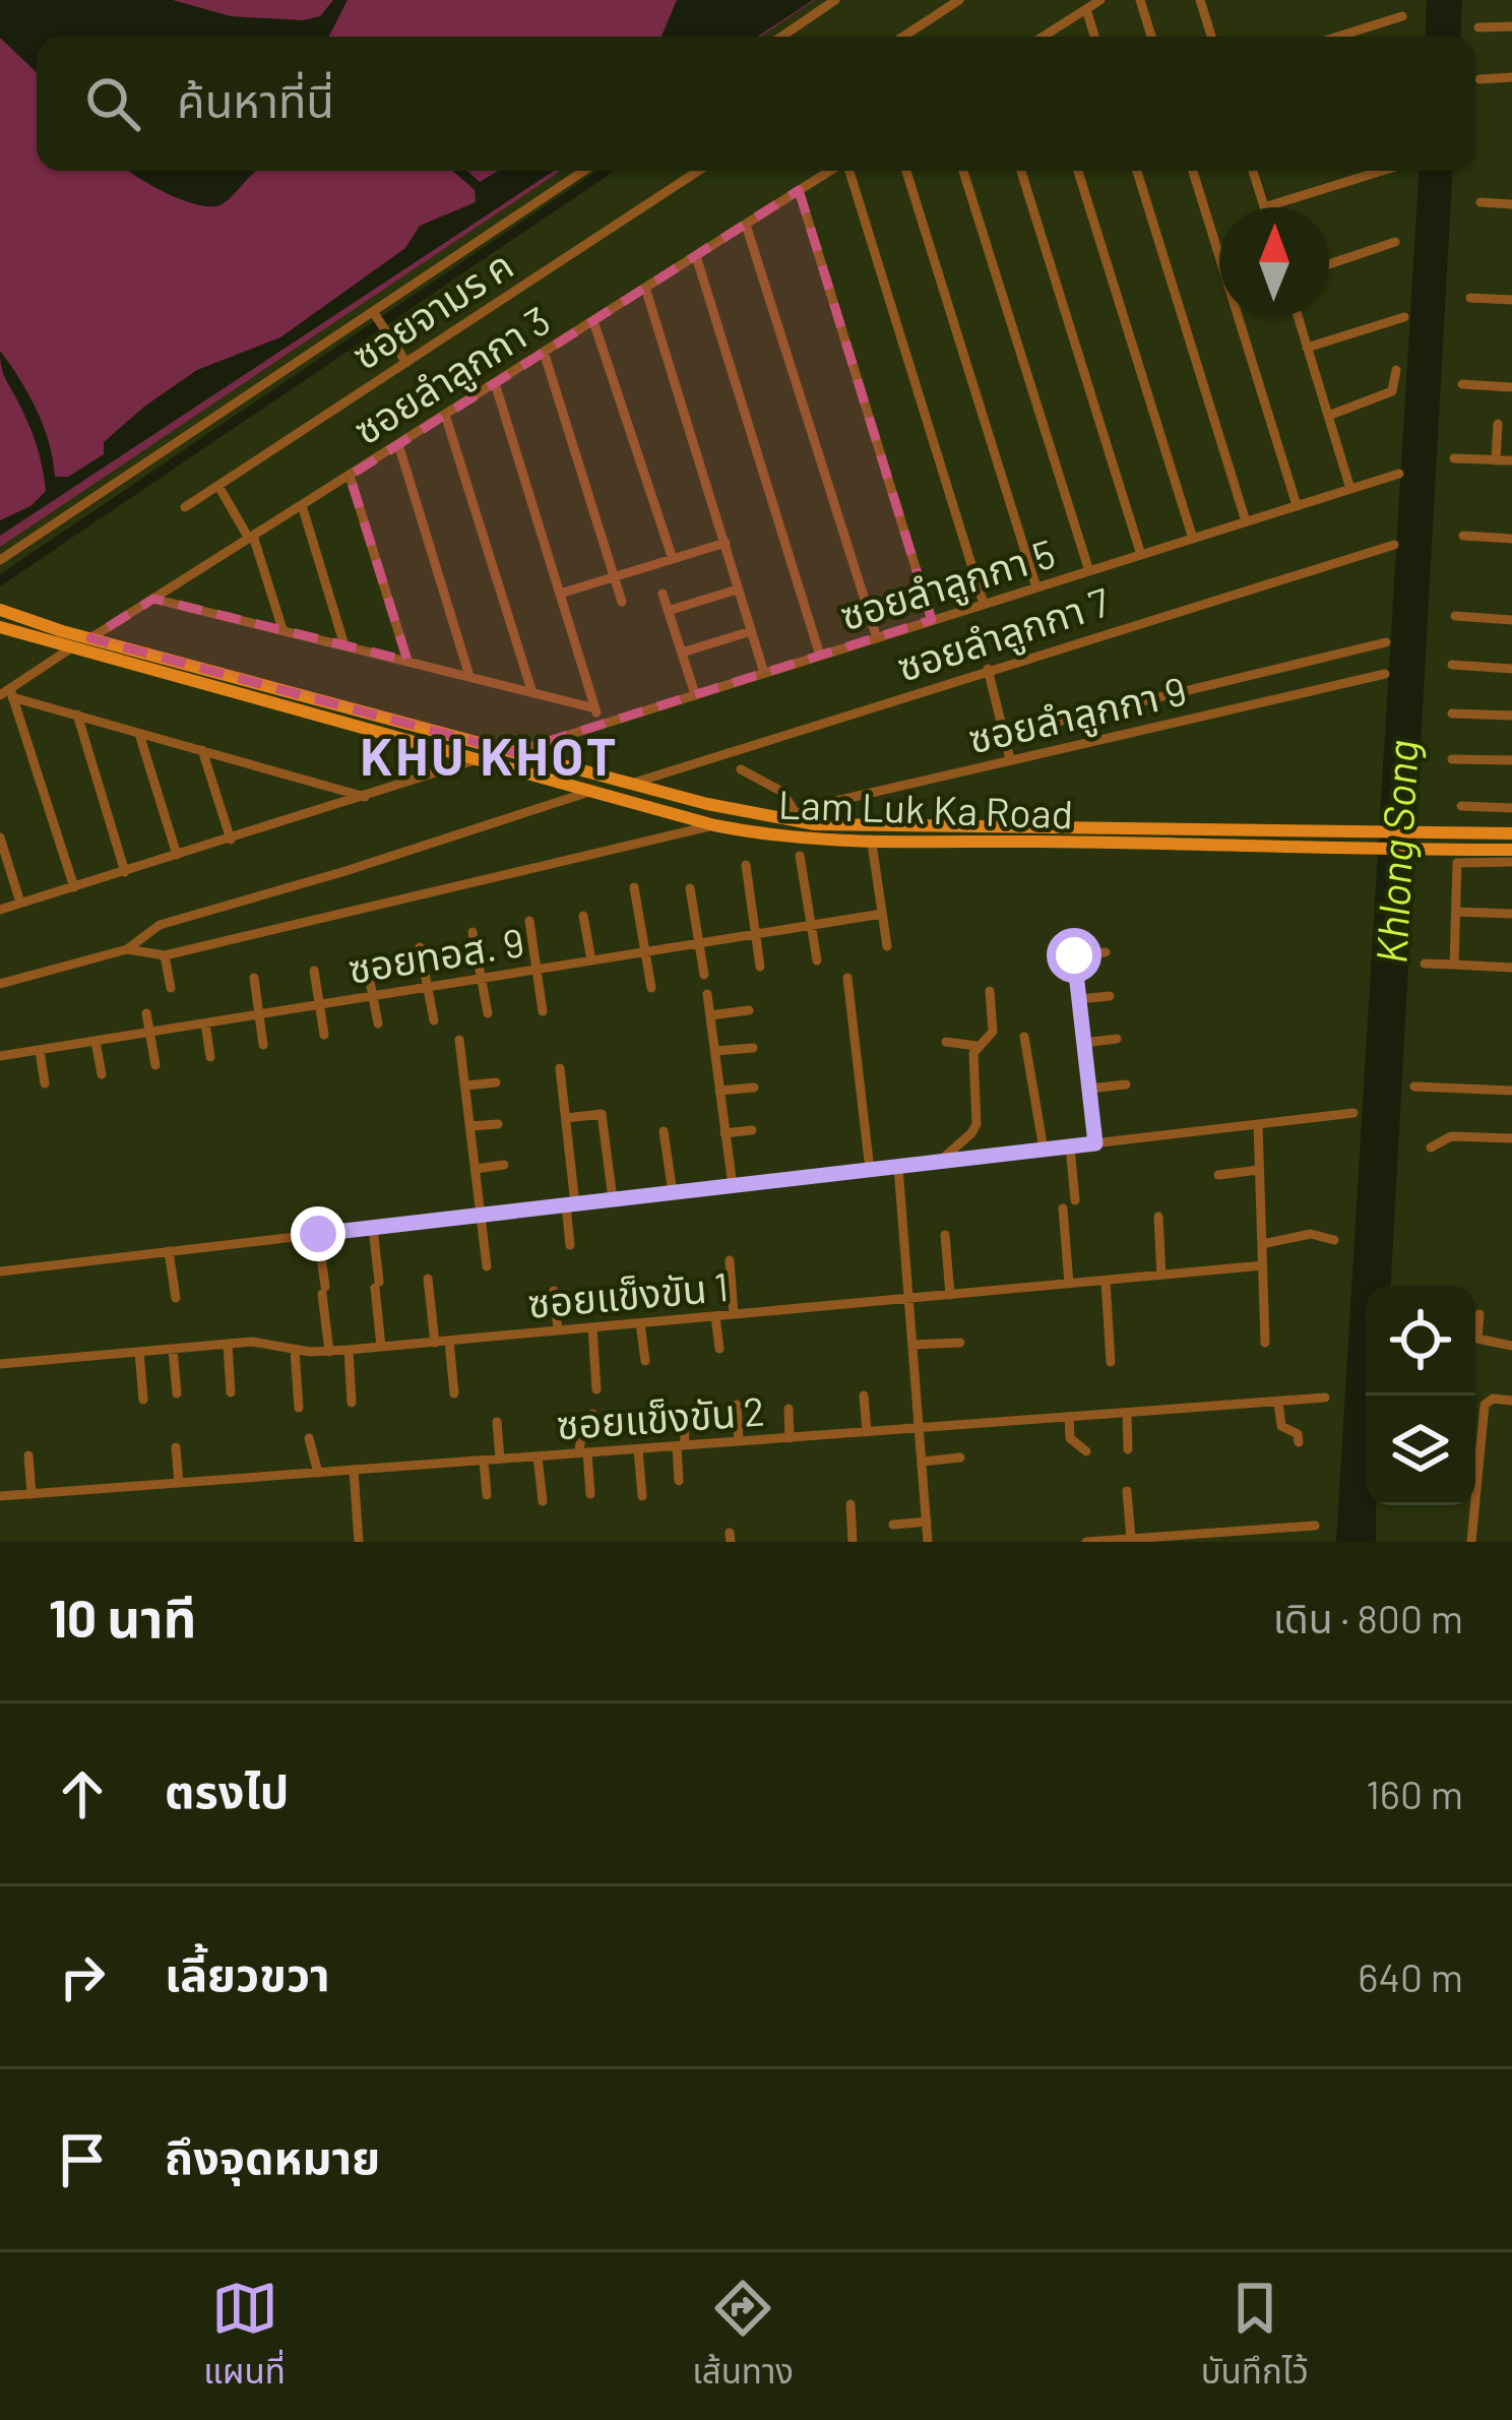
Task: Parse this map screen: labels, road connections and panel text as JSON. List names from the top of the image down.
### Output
{
  "streets": {
    "main road": ["Lam Luk Ka Road"],
    "street": [
      "ซอยจามร ค",
      "ซอยลำลูกกา 3",
      "ซอยลำลูกกา 5",
      "ซอยลำลูกกา 7",
      "ซอยลำลูกกา 9",
      "ซอยทอส. 9",
      "ซอยแข็งขัน 1",
      "ซอยแข็งขัน 2"
    ]
  },
  "crossings": [
    ["ซอยลำลูกกา 3", "Lam Luk Ka Road"],
    ["ซอยลำลูกกา 5", "Lam Luk Ka Road"],
    ["ซอยลำลูกกา 7", "Lam Luk Ka Road"],
    ["ซอยลำลูกกา 9", "Lam Luk Ka Road"]
  ],
  "districts": ["KHU KHOT"],
  "water": ["Khlong Song"],
  "north": "top",
  "page": {
    "search": "ค้นหาที่นี่",
    "heading": ["10 นาที", "เดิน · 800 m"],
    "list": [
      ["ตรงไป", "160 m"],
      ["เลี้ยวขวา", "640 m"],
      "ถึงจุดหมาย"
    ],
    "nav": ["แผนที่", "เส้นทาง", "บันทึกไว้"]
  }
}
